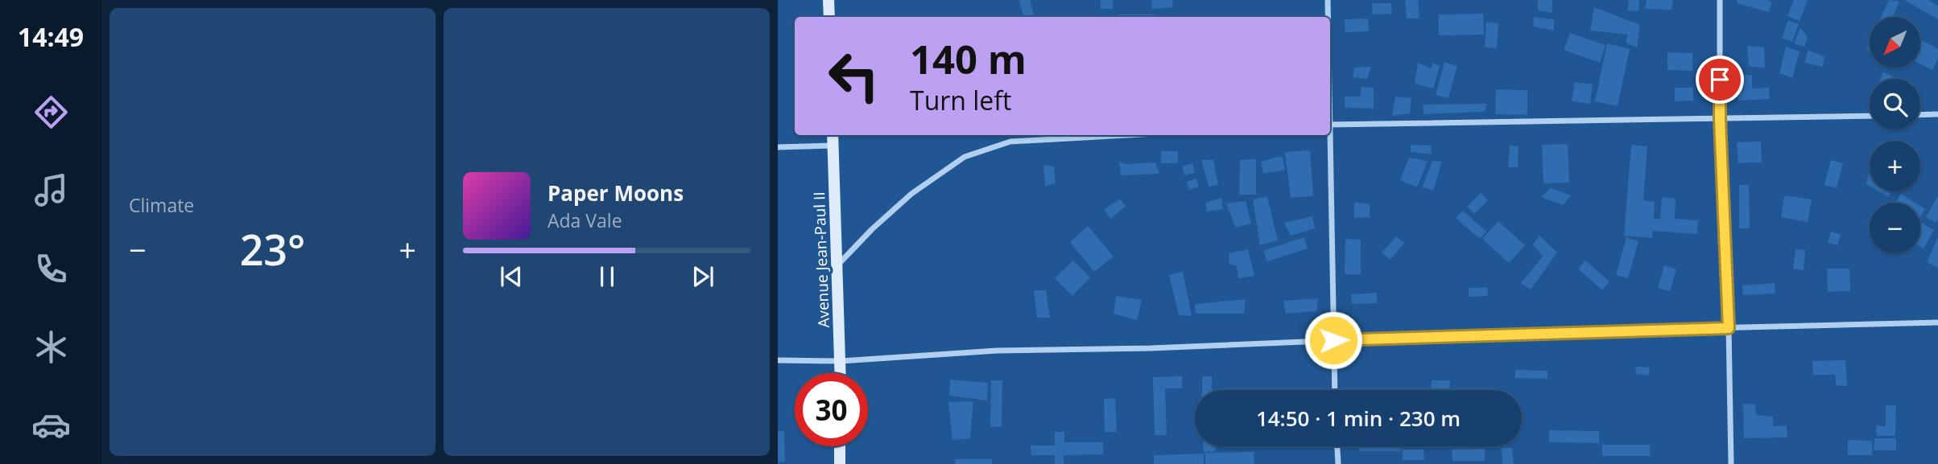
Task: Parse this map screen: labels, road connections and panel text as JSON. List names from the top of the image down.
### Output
{
  "streets": {
    "street": ["Avenue Jean-Paul II"]
  },
  "north": "bottom left",
  "page": {
    "tabs": "14:49",
    "tile": "Climate",
    "map_buttons": ["+", "−"],
    "turn": ["140 m", "Turn left"],
    "song": ["Paper Moons", "Ada Vale"],
    "heat": ["−", "23°", "+"],
    "limit": "30",
    "trip": "14:50 · 1 min · 230 m"
  }
}
